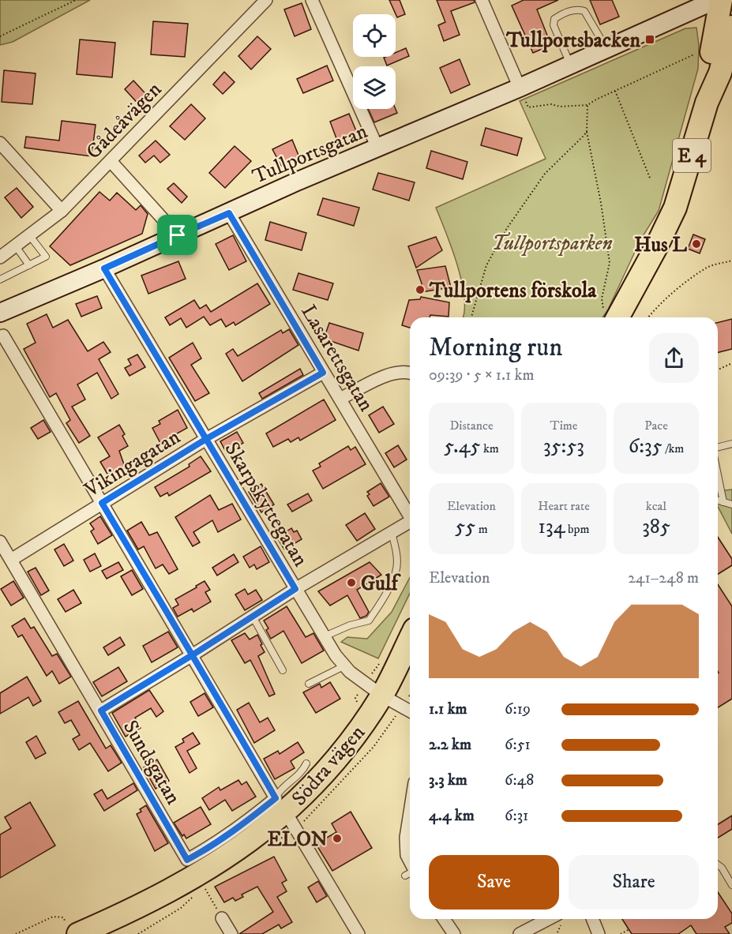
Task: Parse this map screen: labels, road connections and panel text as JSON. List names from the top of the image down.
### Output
{
  "streets": {
    "highway": ["E 4", "Södra vägen"],
    "main road": ["Tullportsgatan"],
    "street": [
      "Gådeåvägen",
      "Lasarettsgatan",
      "Vikingagatan",
      "Skarpskyttegatan",
      "Sundsgatan"
    ]
  },
  "crossings": [
    ["Tullportsgatan", "Lasarettsgatan"],
    ["Tullportsgatan", "Skarpskyttegatan"],
    ["Lasarettsgatan", "Vikingagatan"],
    ["Vikingagatan", "Skarpskyttegatan"],
    ["Vikingagatan", "Sundsgatan"],
    ["Skarpskyttegatan", "Södra vägen"],
    ["Sundsgatan", "Södra vägen"]
  ],
  "parks": ["Tullportsparken"],
  "places": {
    "transit": ["Tullportsbacken"],
    "other": [
      "Hus L",
      "Tullportens förskola",
      "Gulf",
      "ELON"
    ]
  },
  "page": {
    "heading": ["Morning run", "09:39 · 5 × 1.1 km"],
    "stats": [
      ["Distance", "5.45 km"],
      ["Time", "35:53"],
      ["Pace", "6:35 /km"],
      ["Elevation", "55 m"],
      ["Heart rate", "134 bpm"],
      ["kcal", "385"]
    ],
    "chart": ["Elevation", "241–248 m"],
    "list": [
      {
        "name": "1.1 km",
        "note": "6:19"
      },
      {
        "name": "2.2 km",
        "note": "6:51"
      },
      {
        "name": "3.3 km",
        "note": "6:48"
      },
      {
        "name": "4.4 km",
        "note": "6:31"
      }
    ],
    "buttons": ["Save", "Share"]
  }
}
